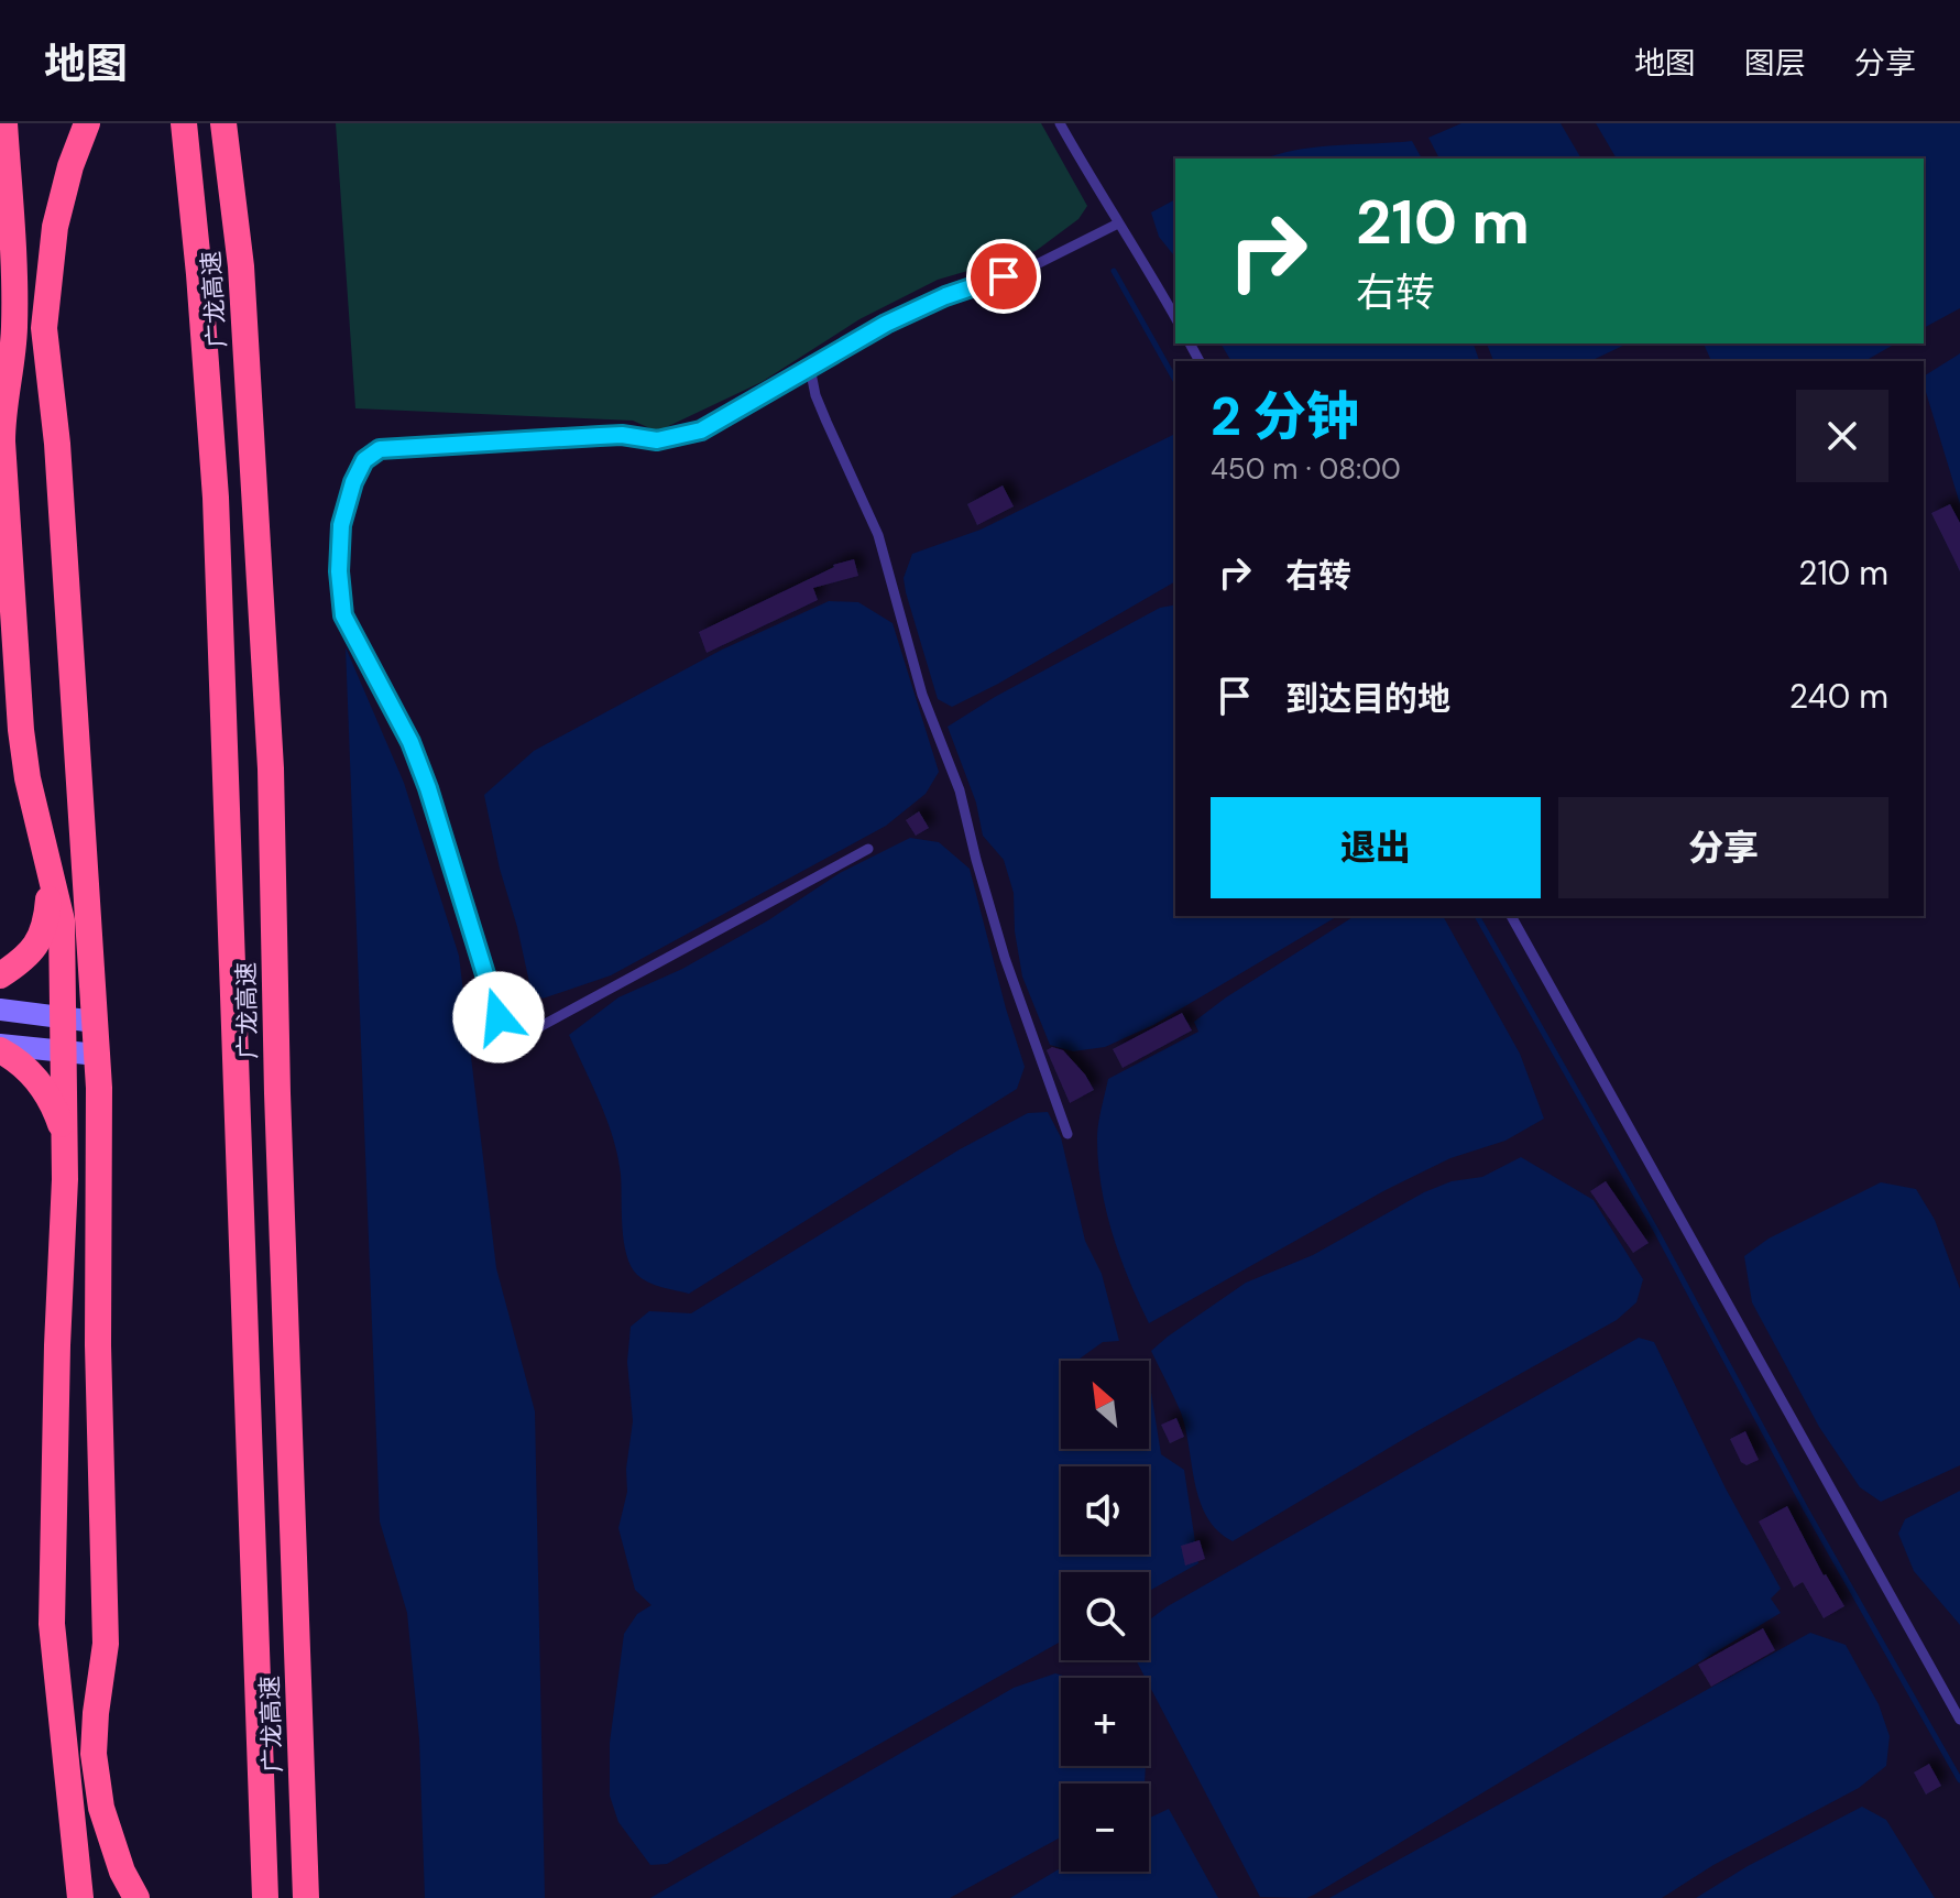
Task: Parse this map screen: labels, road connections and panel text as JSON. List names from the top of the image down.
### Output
{
  "streets": {
    "highway": ["广龙高速"]
  },
  "north": "top left",
  "page": {
    "header": "地图",
    "nav": ["地图", "图层", "分享"],
    "turn": ["210 m", "右转"],
    "heading": ["2 分钟", "450 m · 08:00"],
    "list": [
      {
        "name": "右转",
        "value": "210 m"
      },
      {
        "name": "到达目的地",
        "value": "240 m"
      }
    ],
    "buttons": ["退出", "分享"],
    "map_buttons": ["+", "−"]
  }
}
